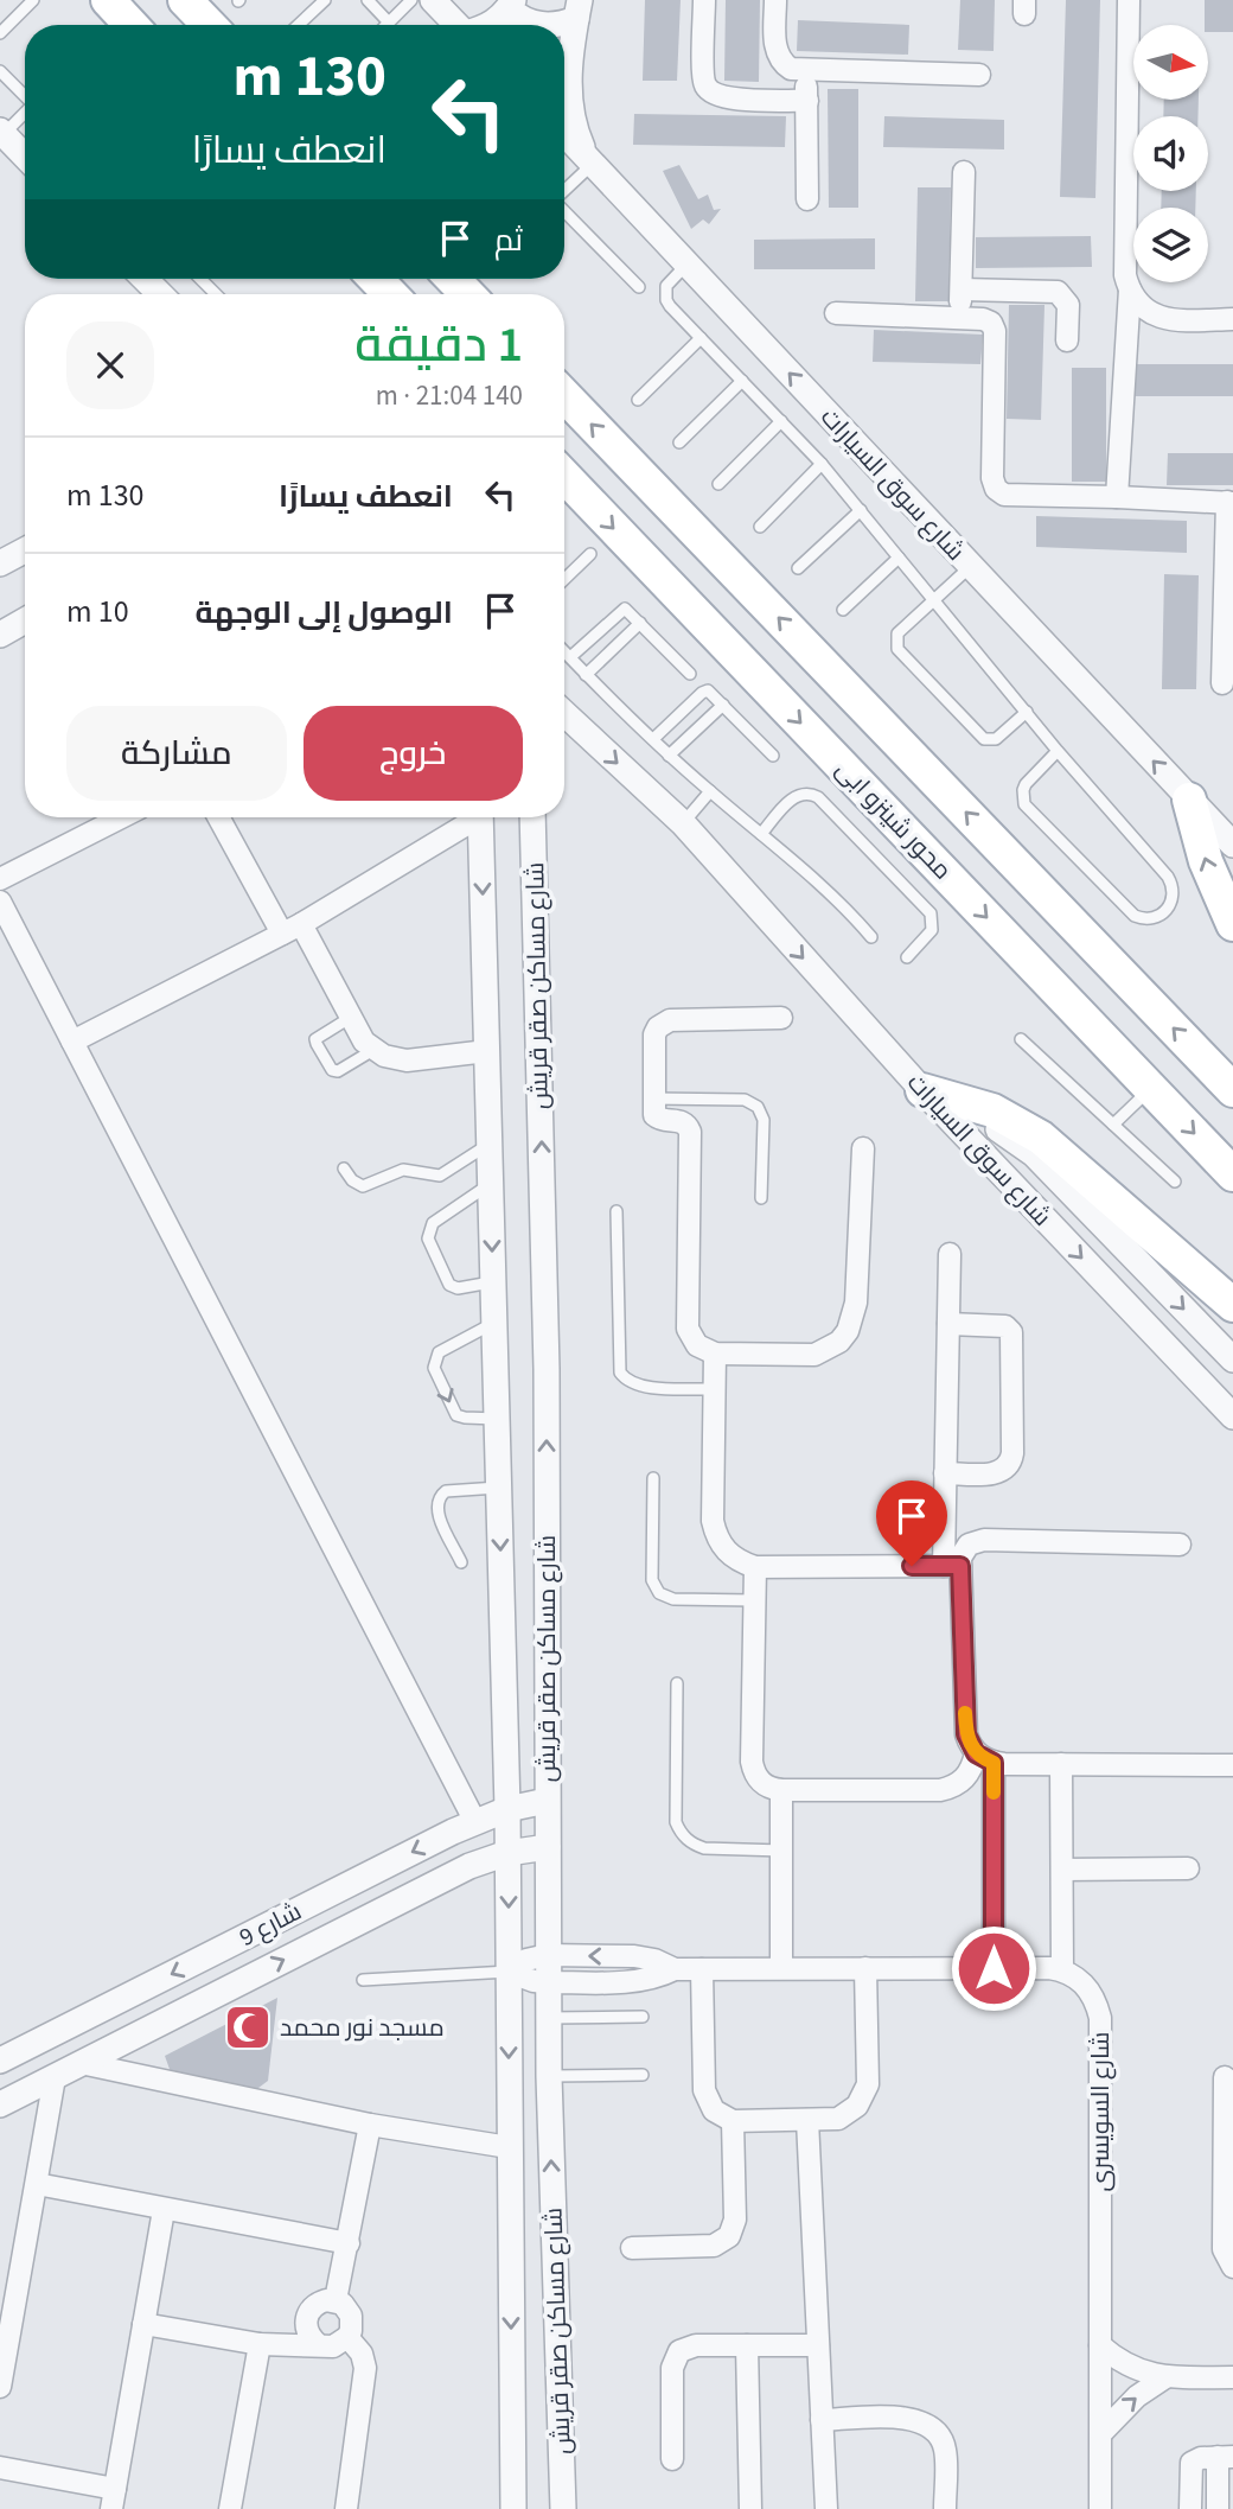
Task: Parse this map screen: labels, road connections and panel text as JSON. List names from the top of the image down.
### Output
{
  "streets": {
    "main road": ["محور شينزو ابى"],
    "street": [
      "شارع سوق السيارات",
      "شارع مساكن صقر قريش",
      "شارع 9",
      "شارع السويسرى"
    ]
  },
  "crossings": [
    ["شارع مساكن صقر قريش", "شارع 9"]
  ],
  "places": {
    "mosque": ["مسجد نور محمد"]
  },
  "north": "right",
  "page": {
    "turn": ["130 m", "انعطف يسارًا"],
    "then": "ثم",
    "heading": ["1 دقيقة", "140 m · 21:04"],
    "list": [
      {
        "name": "انعطف يسارًا",
        "value": "130 m"
      },
      {
        "name": "الوصول إلى الوجهة",
        "value": "10 m"
      }
    ],
    "buttons": ["خروج", "مشاركة"]
  }
}
